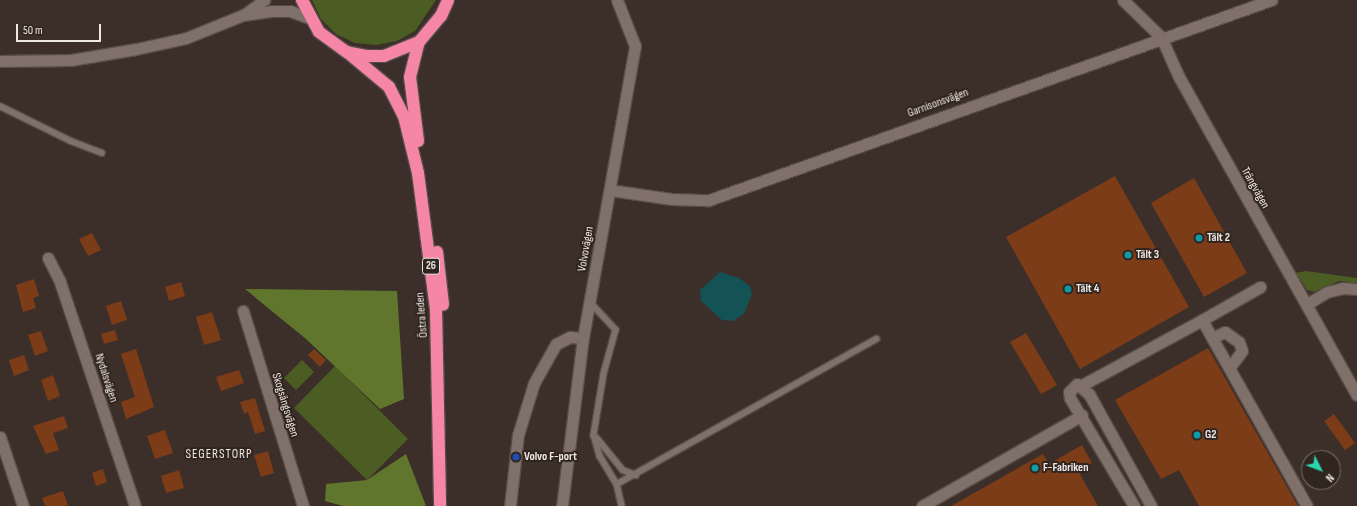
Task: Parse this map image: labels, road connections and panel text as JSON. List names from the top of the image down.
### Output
{
  "streets": {
    "highway": ["26", "Östra leden"],
    "street": [
      "Garnisonsvägen",
      "Trängvägen",
      "Volvovägen",
      "Nydalsvägen",
      "Skogsängsvägen"
    ]
  },
  "crossings": [
    ["Garnisonsvägen", "Trängvägen"],
    ["Garnisonsvägen", "Volvovägen"],
    ["26", "Östra leden"]
  ],
  "districts": ["SEGERSTORP"],
  "places": [
    "Tält 2",
    "Tält 3",
    "Tält 4",
    "G2",
    "Volvo F-port",
    "F-Fabriken"
  ],
  "scale_bar": "50 m",
  "north": "bottom right"
}
